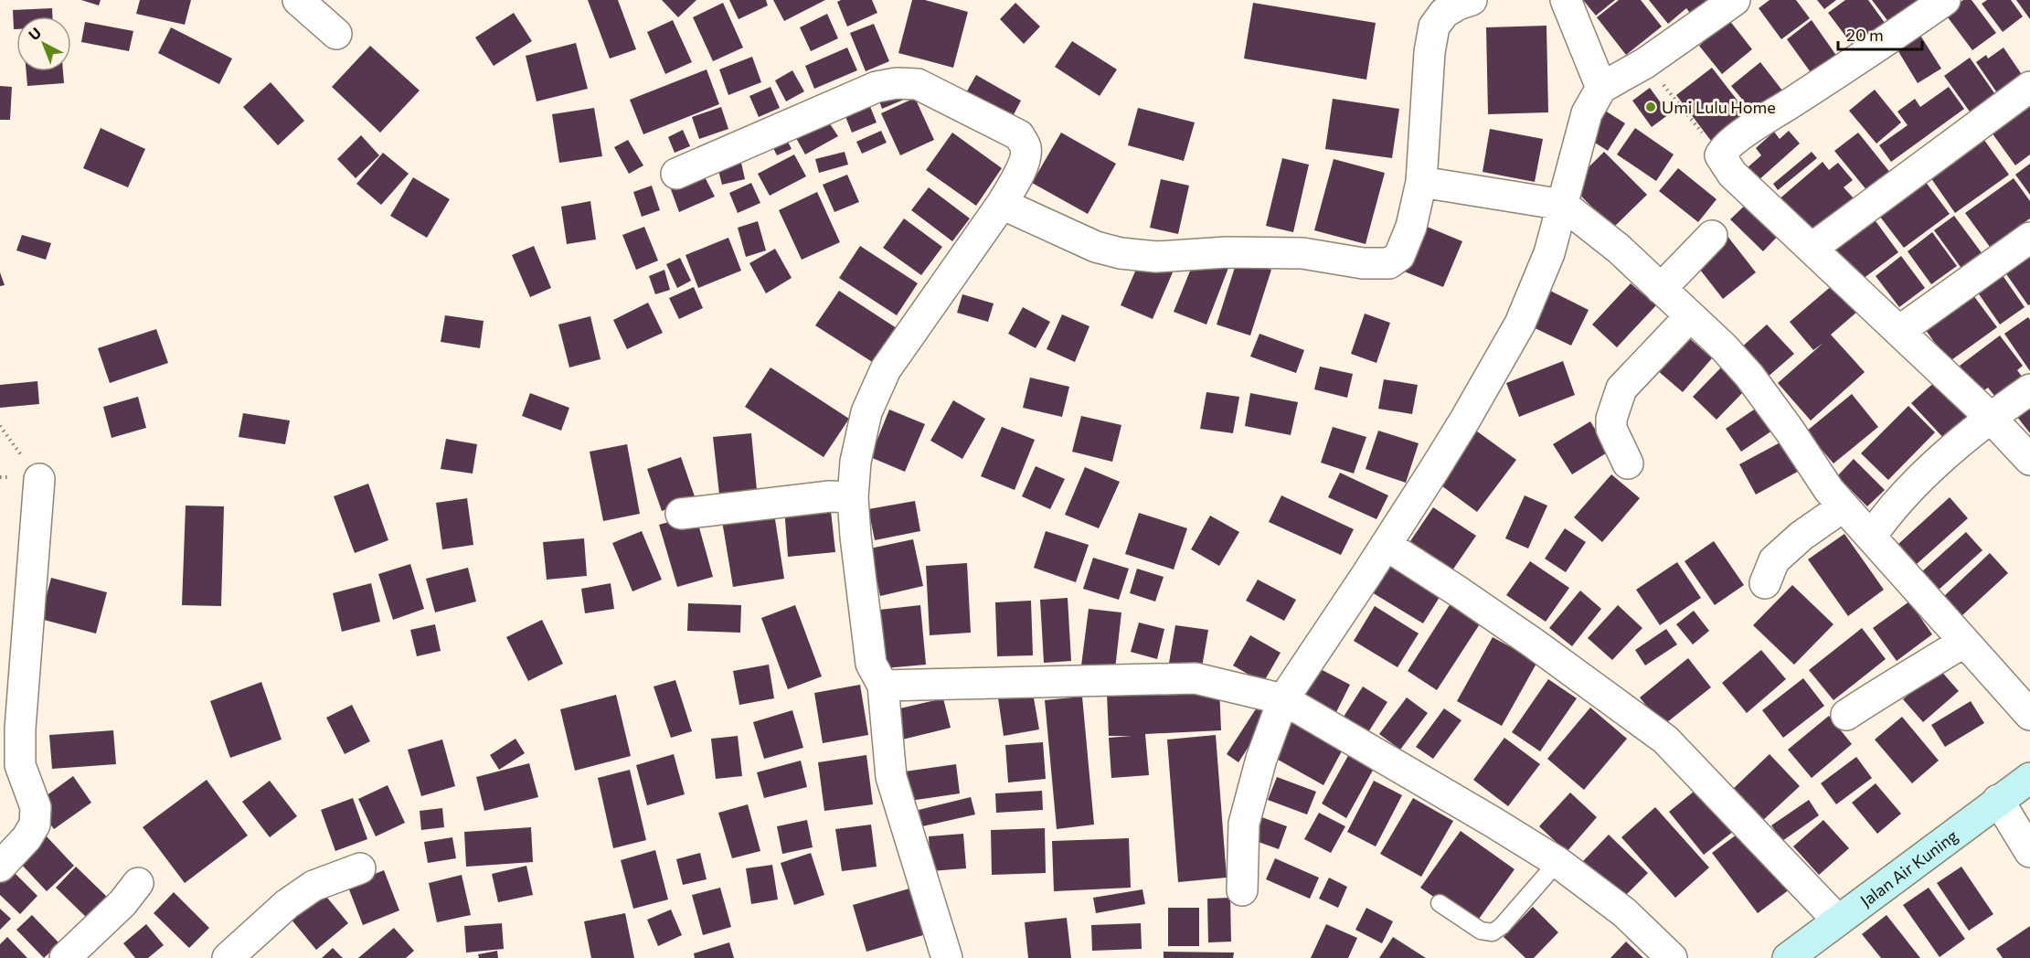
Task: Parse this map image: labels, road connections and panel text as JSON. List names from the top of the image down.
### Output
{
  "streets": {
    "street": ["Jalan Air Kuning"]
  },
  "places": ["Umi Lulu Home"],
  "scale_bar": "20 m",
  "north": "top left"
}
